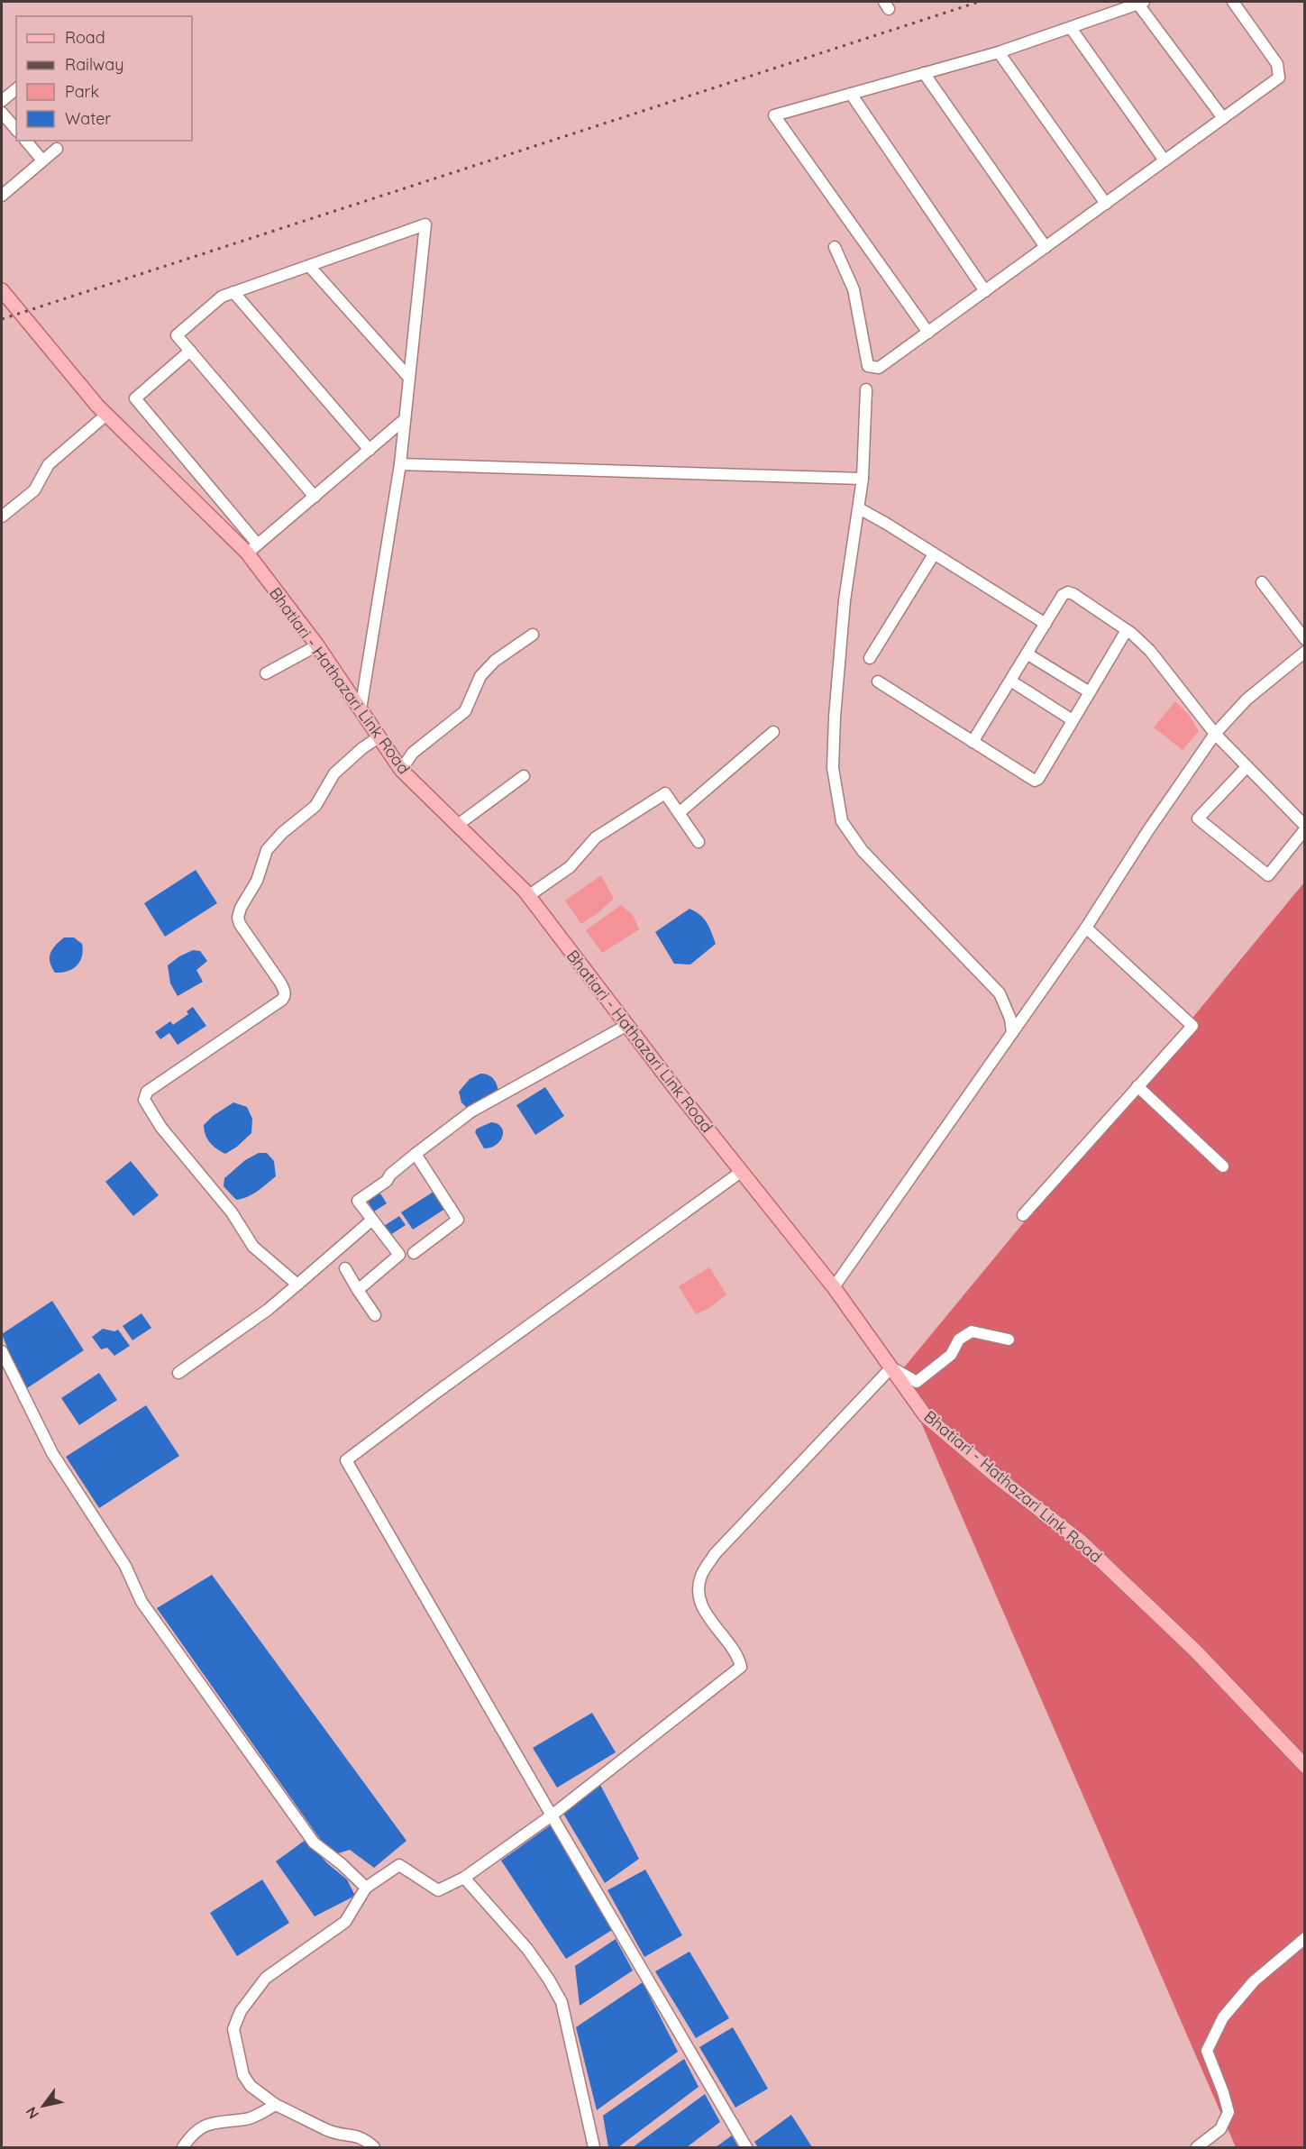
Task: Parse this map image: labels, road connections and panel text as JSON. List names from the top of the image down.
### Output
{
  "streets": {
    "main road": ["Bhatiari - Hathazari Link Road"]
  },
  "legend": [
    "Road",
    "Railway",
    "Park",
    "Water"
  ],
  "north": "bottom left"
}
